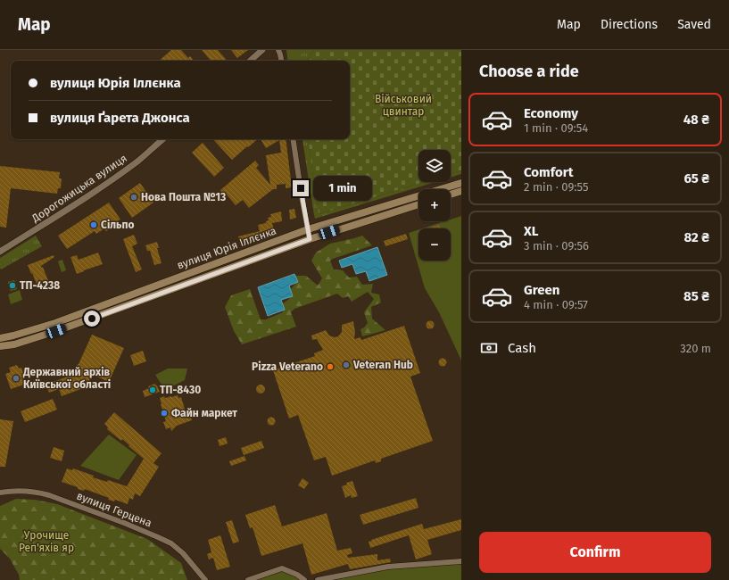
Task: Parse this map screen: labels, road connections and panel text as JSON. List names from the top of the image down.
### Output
{
  "streets": {
    "main road": ["вулиця Юрія Іллєнка"],
    "street": ["Дорогожицька вулиця", "вулиця Герцена"]
  },
  "parks": ["Військовий цвинтар", "Урочище Реп'яхів яр"],
  "places": [
    "Нова Пошта №13",
    "Сільпо",
    "ТП-4238",
    "Veteran Hub",
    "Pizza Veterano",
    "Державний архів Київської області",
    "ТП-8430",
    "Файн маркет"
  ],
  "page": {
    "header": "Map",
    "nav": ["Map", "Directions", "Saved"],
    "heading": "Choose a ride",
    "banner": ["вулиця Юрія Іллєнка", "вулиця Ґарета Джонса"],
    "list": [
      {
        "name": "Economy",
        "note": "1 min · 09:54",
        "value": "48 ₴"
      },
      {
        "name": "Comfort",
        "note": "2 min · 09:55",
        "value": "65 ₴"
      },
      {
        "name": "XL",
        "note": "3 min · 09:56",
        "value": "82 ₴"
      },
      {
        "name": "Green",
        "note": "4 min · 09:57",
        "value": "85 ₴"
      }
    ],
    "map_buttons": ["+", "−"],
    "bubble": "1 min",
    "pay": ["Cash", "320 m"],
    "buttons": "Confirm"
  }
}
